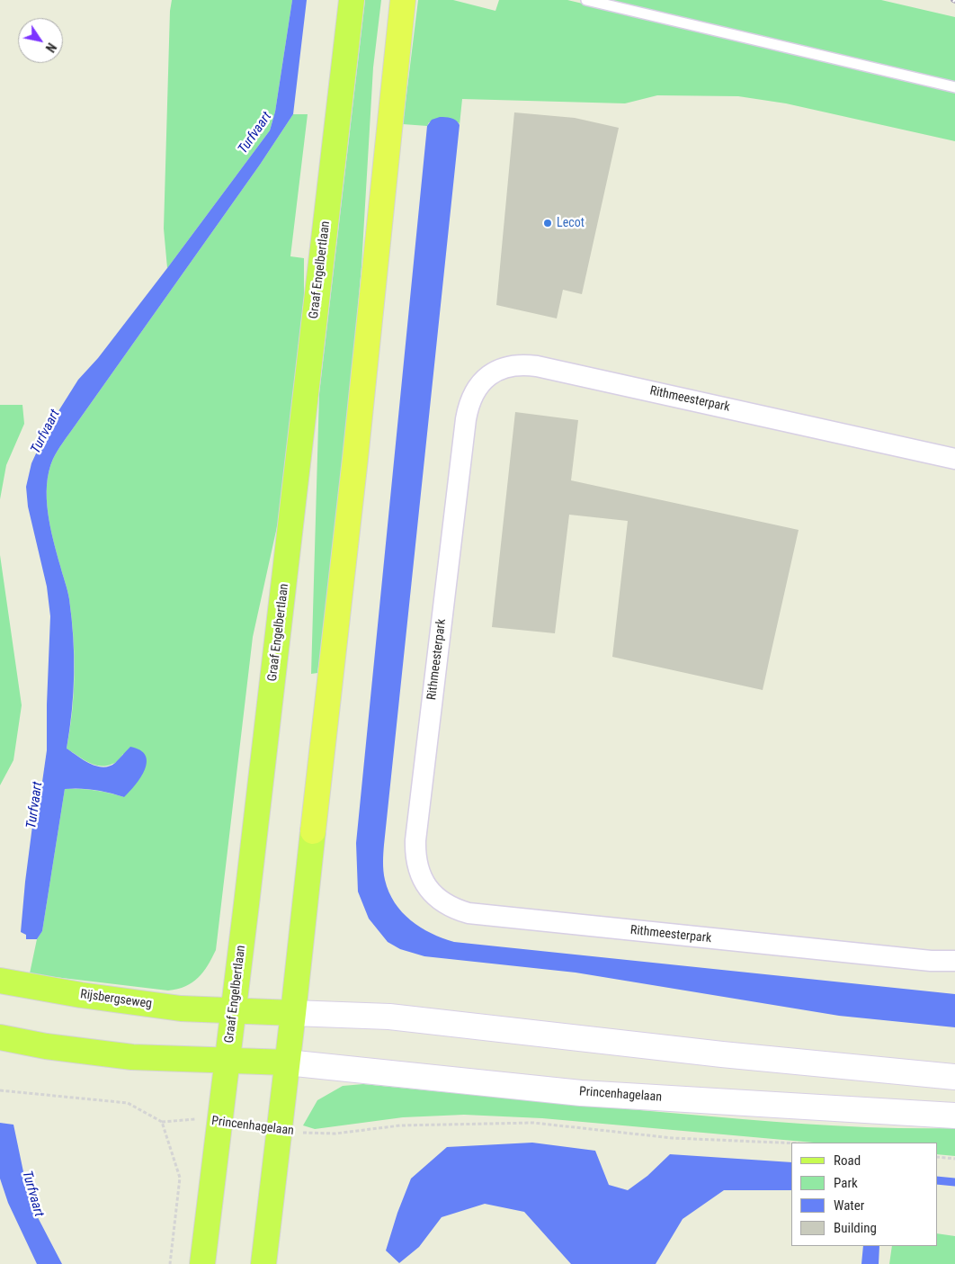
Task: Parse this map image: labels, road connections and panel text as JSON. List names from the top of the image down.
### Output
{
  "streets": {
    "main road": ["Graaf Engelbertlaan", "Rijsbergseweg", "Princenhagelaan"],
    "street": ["Rithmeesterpark"]
  },
  "crossings": [
    ["Graaf Engelbertlaan", "Rijsbergseweg"],
    ["Graaf Engelbertlaan", "Princenhagelaan"]
  ],
  "water": ["Turfvaart"],
  "places": ["Lecot"],
  "legend": [
    "Road",
    "Park",
    "Water",
    "Building"
  ],
  "north": "bottom right"
}
